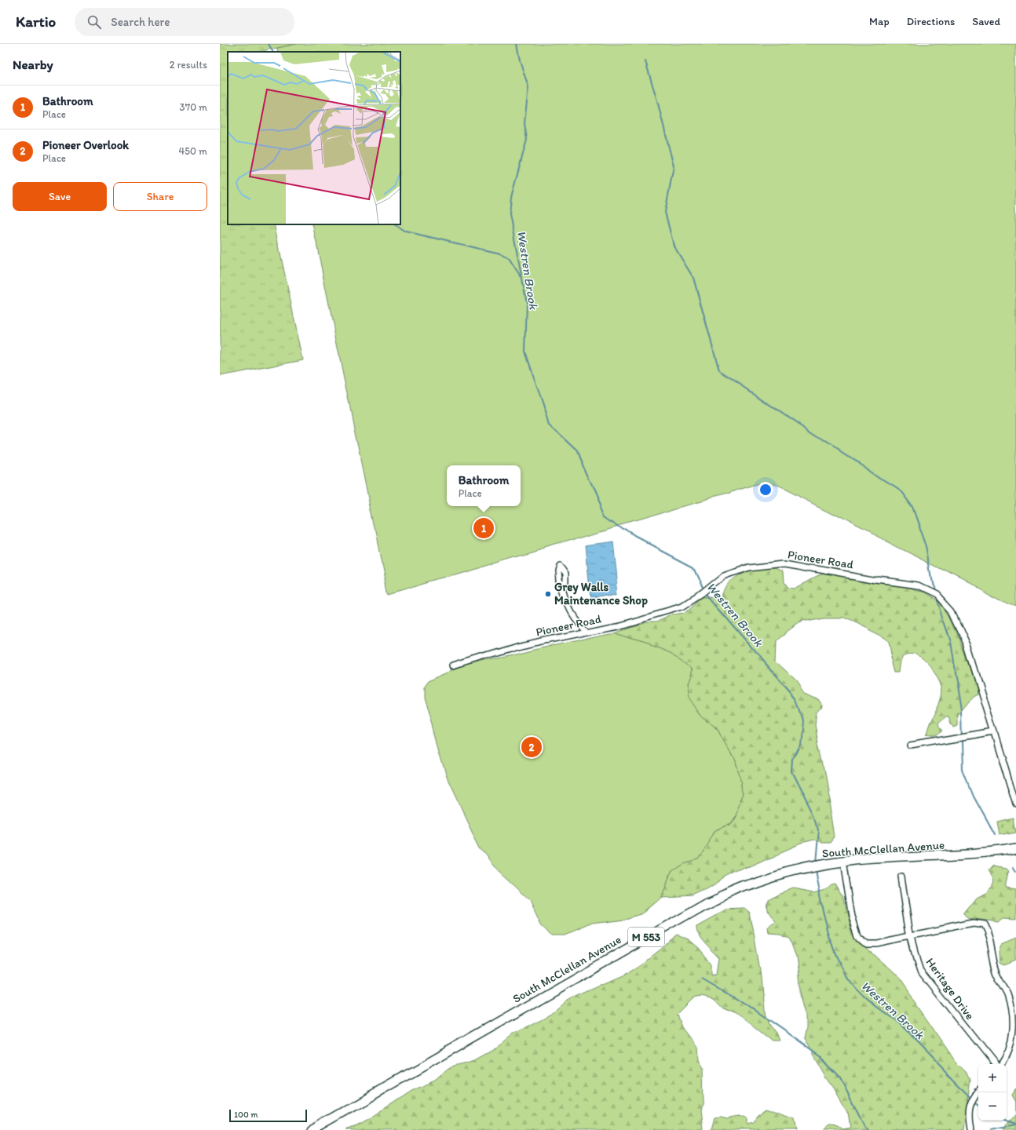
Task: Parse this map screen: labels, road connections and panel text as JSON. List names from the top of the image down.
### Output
{
  "streets": {
    "main road": ["South McClellan Avenue", "M 553"],
    "street": ["Pioneer Road", "Heritage Drive"]
  },
  "water": ["Westren Brook"],
  "places": ["Grey Walls Maintenance Shop"],
  "scale_bar": "100 m",
  "page": {
    "header": "Kartio",
    "search": "Search here",
    "nav": ["Map", "Directions", "Saved"],
    "heading": ["Nearby", "2 results"],
    "list": [
      {
        "mark": "1",
        "name": "Bathroom",
        "note": "Place",
        "value": "370 m"
      },
      {
        "mark": "2",
        "name": "Pioneer Overlook",
        "note": "Place",
        "value": "450 m"
      }
    ],
    "buttons": ["Save", "Share"],
    "popup": ["Bathroom", "Place"],
    "pins": ["1", "2"],
    "map_buttons": ["+", "−"],
    "scale": "100 m"
  }
}
